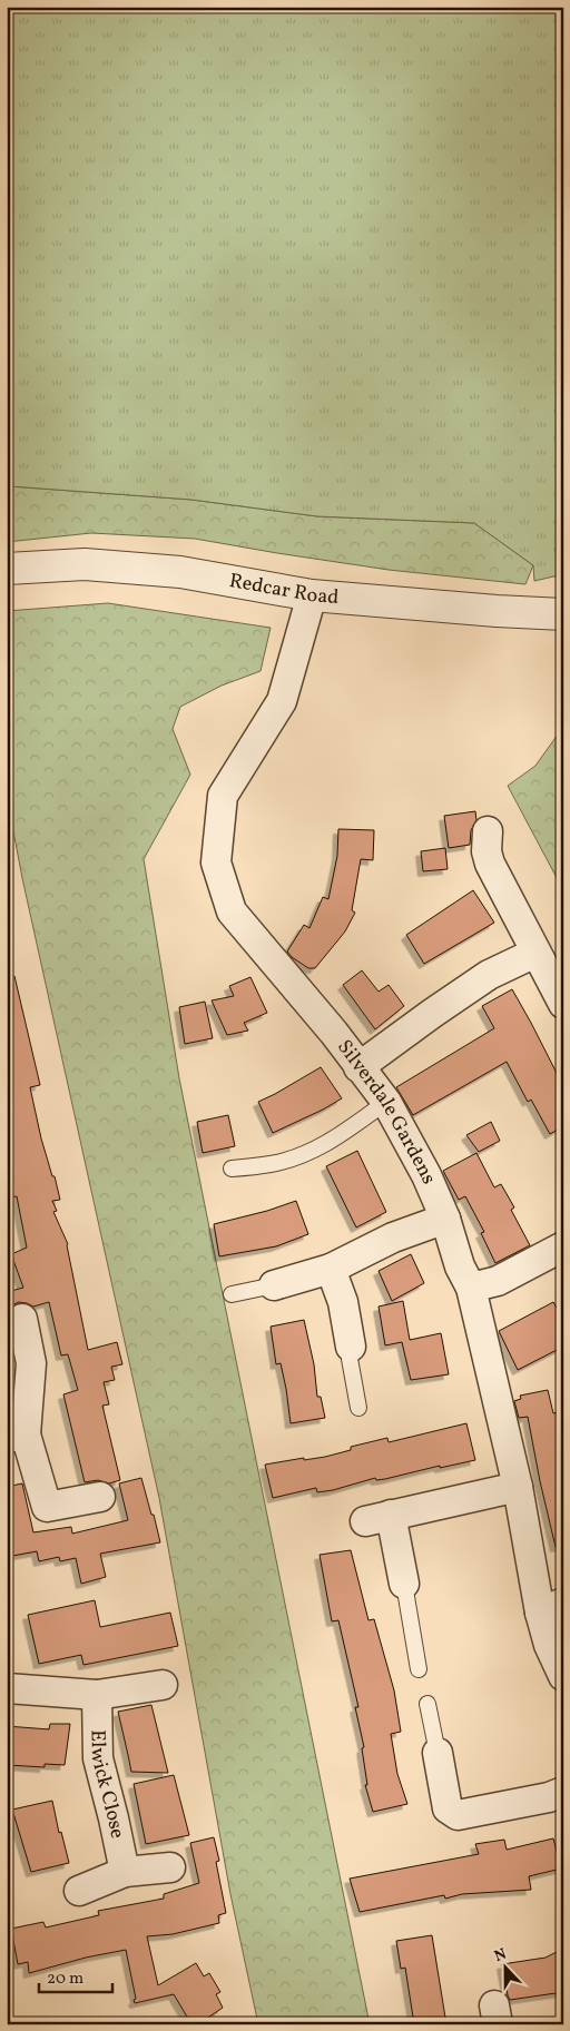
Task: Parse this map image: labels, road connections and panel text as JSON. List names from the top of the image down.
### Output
{
  "streets": {
    "street": ["Redcar Road", "Silverdale Gardens", "Elwick Close"]
  },
  "crossings": [
    ["Redcar Road", "Silverdale Gardens"]
  ],
  "scale_bar": "20 m",
  "north": "top"
}
